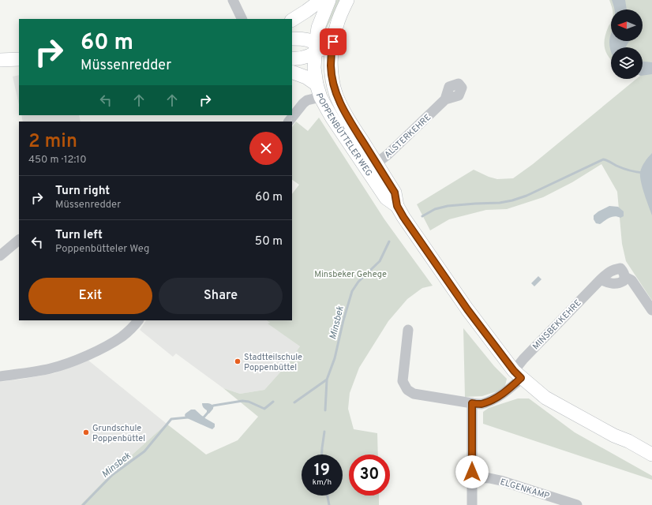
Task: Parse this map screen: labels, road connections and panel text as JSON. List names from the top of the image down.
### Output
{
  "streets": {
    "main road": ["POPPENBÜTTELER WEG"],
    "street": ["ALSTERKEHRE", "MINSBEKKEHRE", "ELGENKAMP"]
  },
  "crossings": [
    ["POPPENBÜTTELER WEG", "ALSTERKEHRE"],
    ["POPPENBÜTTELER WEG", "MINSBEKKEHRE"]
  ],
  "water": ["Minsbek"],
  "parks": ["Minsbeker Gehege"],
  "places": ["Stadtteilschule Poppenbüttel", "Grundschule Poppenbüttel"],
  "north": "left",
  "page": {
    "turn": ["60 m", "Müssenredder"],
    "heading": ["2 min", "450 m · 12:10"],
    "list": [
      {
        "name": "Turn right",
        "note": "Müssenredder",
        "value": "60 m"
      },
      {
        "name": "Turn left",
        "note": "Poppenbütteler Weg",
        "value": "50 m"
      }
    ],
    "buttons": ["Exit", "Share"],
    "speed": "19 km/h",
    "limit": "30"
  }
}
